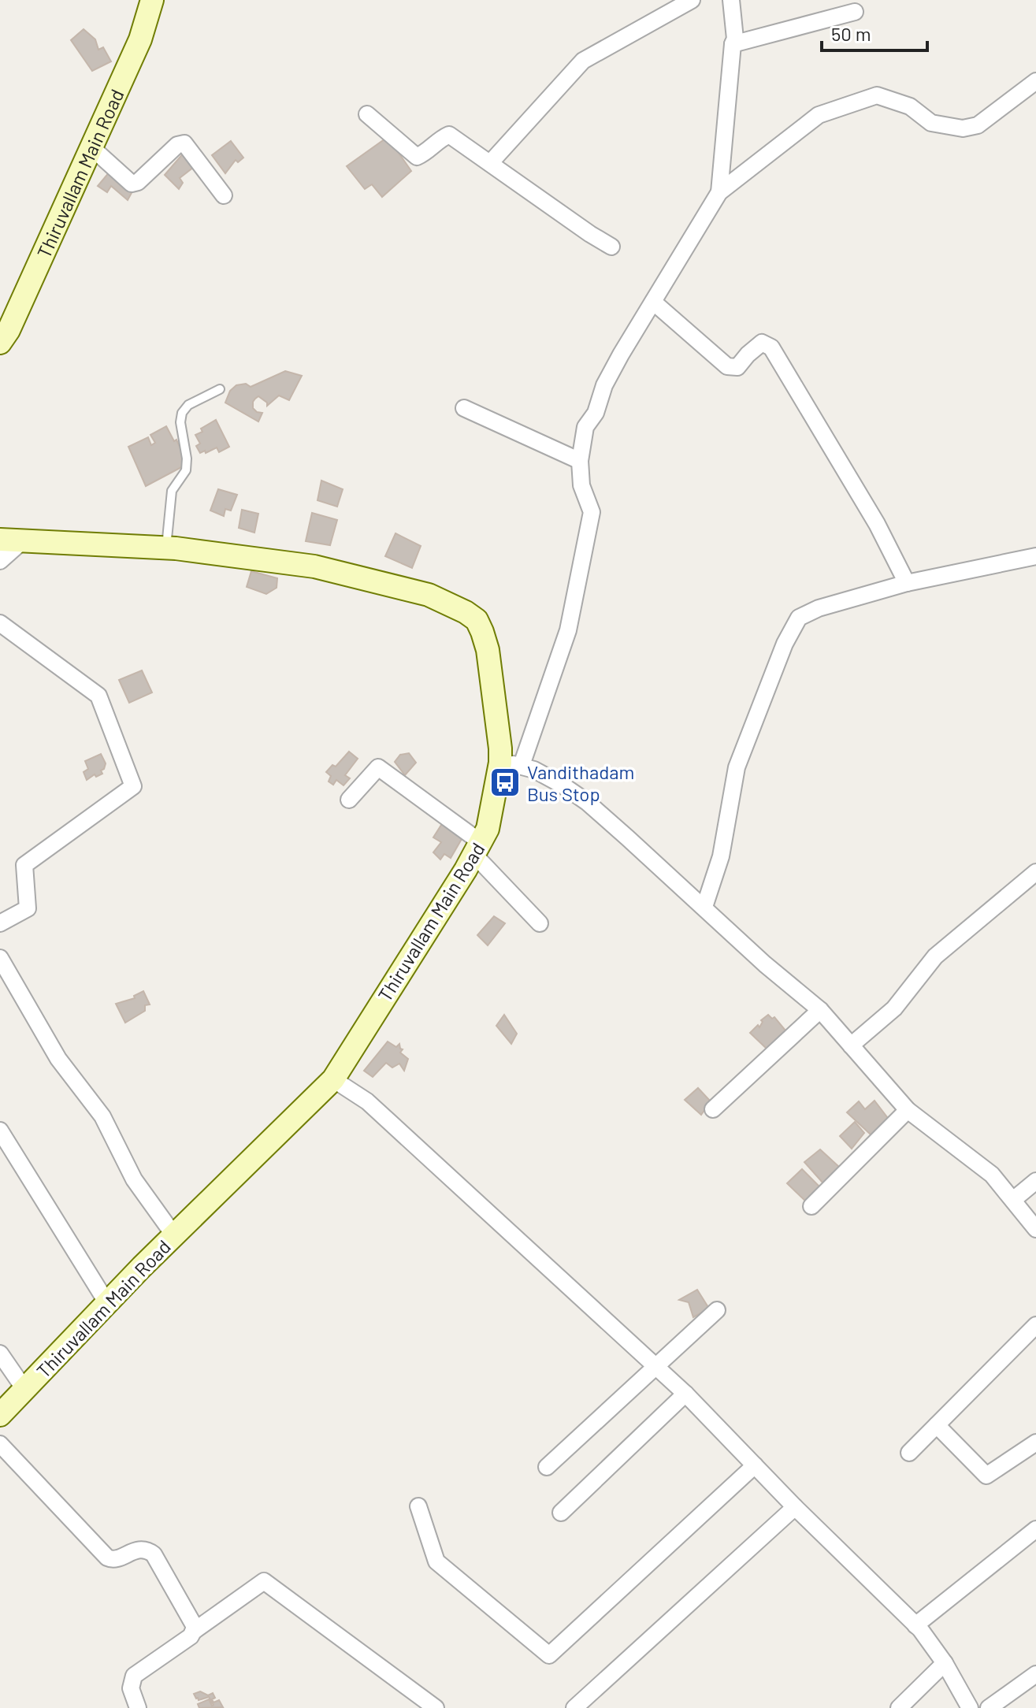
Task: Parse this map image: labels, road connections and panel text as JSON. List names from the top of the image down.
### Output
{
  "streets": {
    "main road": ["Thiruvallam Main Road"]
  },
  "places": {
    "bus stop": ["Vandithadam Bus Stop"]
  },
  "scale_bar": "50 m"
}
